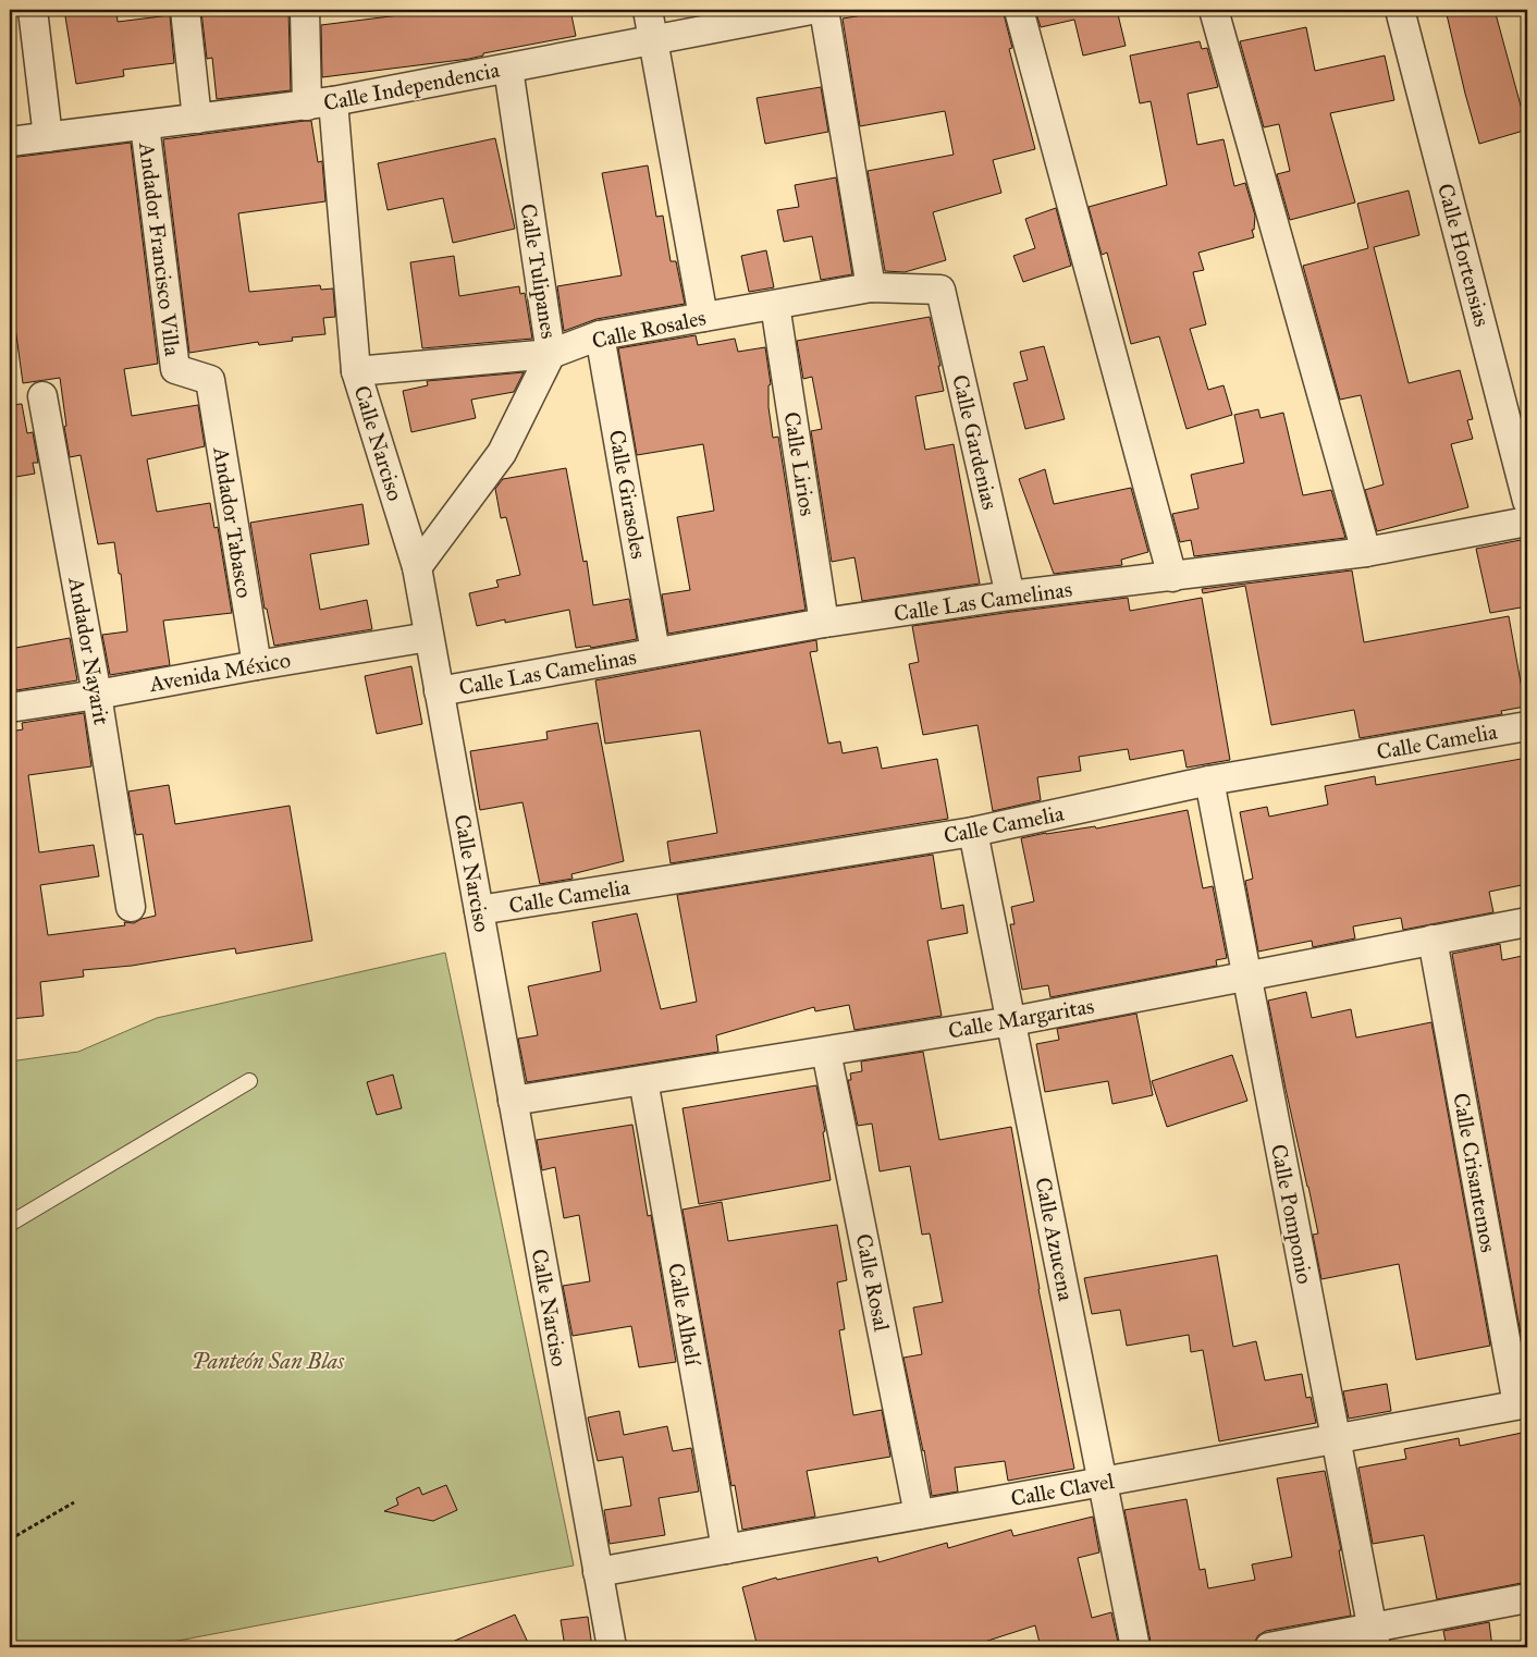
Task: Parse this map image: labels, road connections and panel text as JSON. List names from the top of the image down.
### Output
{
  "streets": {
    "street": [
      "Calle Independencia",
      "Andador Francisco Villa",
      "Calle Hortensias",
      "Calle Tulipanes",
      "Calle Rosales",
      "Calle Gardenias",
      "Calle Narciso",
      "Calle Lirios",
      "Calle Girasoles",
      "Andador Tabasco",
      "Calle Las Camelinas",
      "Andador Nayarit",
      "Avenida México",
      "Calle Camelia",
      "Calle Margaritas",
      "Calle Crisantemos",
      "Calle Pomponio",
      "Calle Azucena",
      "Calle Rosal",
      "Calle Alhelí",
      "Calle Clavel"
    ]
  },
  "crossings": [
    ["Calle Independencia", "Andador Francisco Villa"],
    ["Calle Independencia", "Calle Tulipanes"],
    ["Calle Independencia", "Calle Narciso"],
    ["Andador Francisco Villa", "Andador Tabasco"],
    ["Calle Tulipanes", "Calle Rosales"],
    ["Calle Tulipanes", "Calle Narciso"],
    ["Calle Rosales", "Calle Gardenias"],
    ["Calle Rosales", "Calle Narciso"],
    ["Calle Rosales", "Calle Lirios"],
    ["Calle Rosales", "Calle Girasoles"],
    ["Calle Gardenias", "Calle Las Camelinas"],
    ["Calle Narciso", "Calle Las Camelinas"],
    ["Calle Narciso", "Avenida México"],
    ["Calle Narciso", "Calle Camelia"],
    ["Calle Narciso", "Calle Margaritas"],
    ["Calle Narciso", "Calle Clavel"],
    ["Calle Lirios", "Calle Las Camelinas"],
    ["Calle Girasoles", "Calle Las Camelinas"],
    ["Andador Tabasco", "Avenida México"],
    ["Andador Nayarit", "Avenida México"],
    ["Calle Camelia", "Calle Pomponio"],
    ["Calle Camelia", "Calle Azucena"],
    ["Calle Margaritas", "Calle Crisantemos"],
    ["Calle Margaritas", "Calle Pomponio"],
    ["Calle Margaritas", "Calle Azucena"],
    ["Calle Margaritas", "Calle Rosal"],
    ["Calle Margaritas", "Calle Alhelí"],
    ["Calle Crisantemos", "Calle Clavel"],
    ["Calle Pomponio", "Calle Clavel"],
    ["Calle Azucena", "Calle Clavel"],
    ["Calle Rosal", "Calle Clavel"],
    ["Calle Alhelí", "Calle Clavel"]
  ],
  "parks": ["Panteón San Blas"]
}
